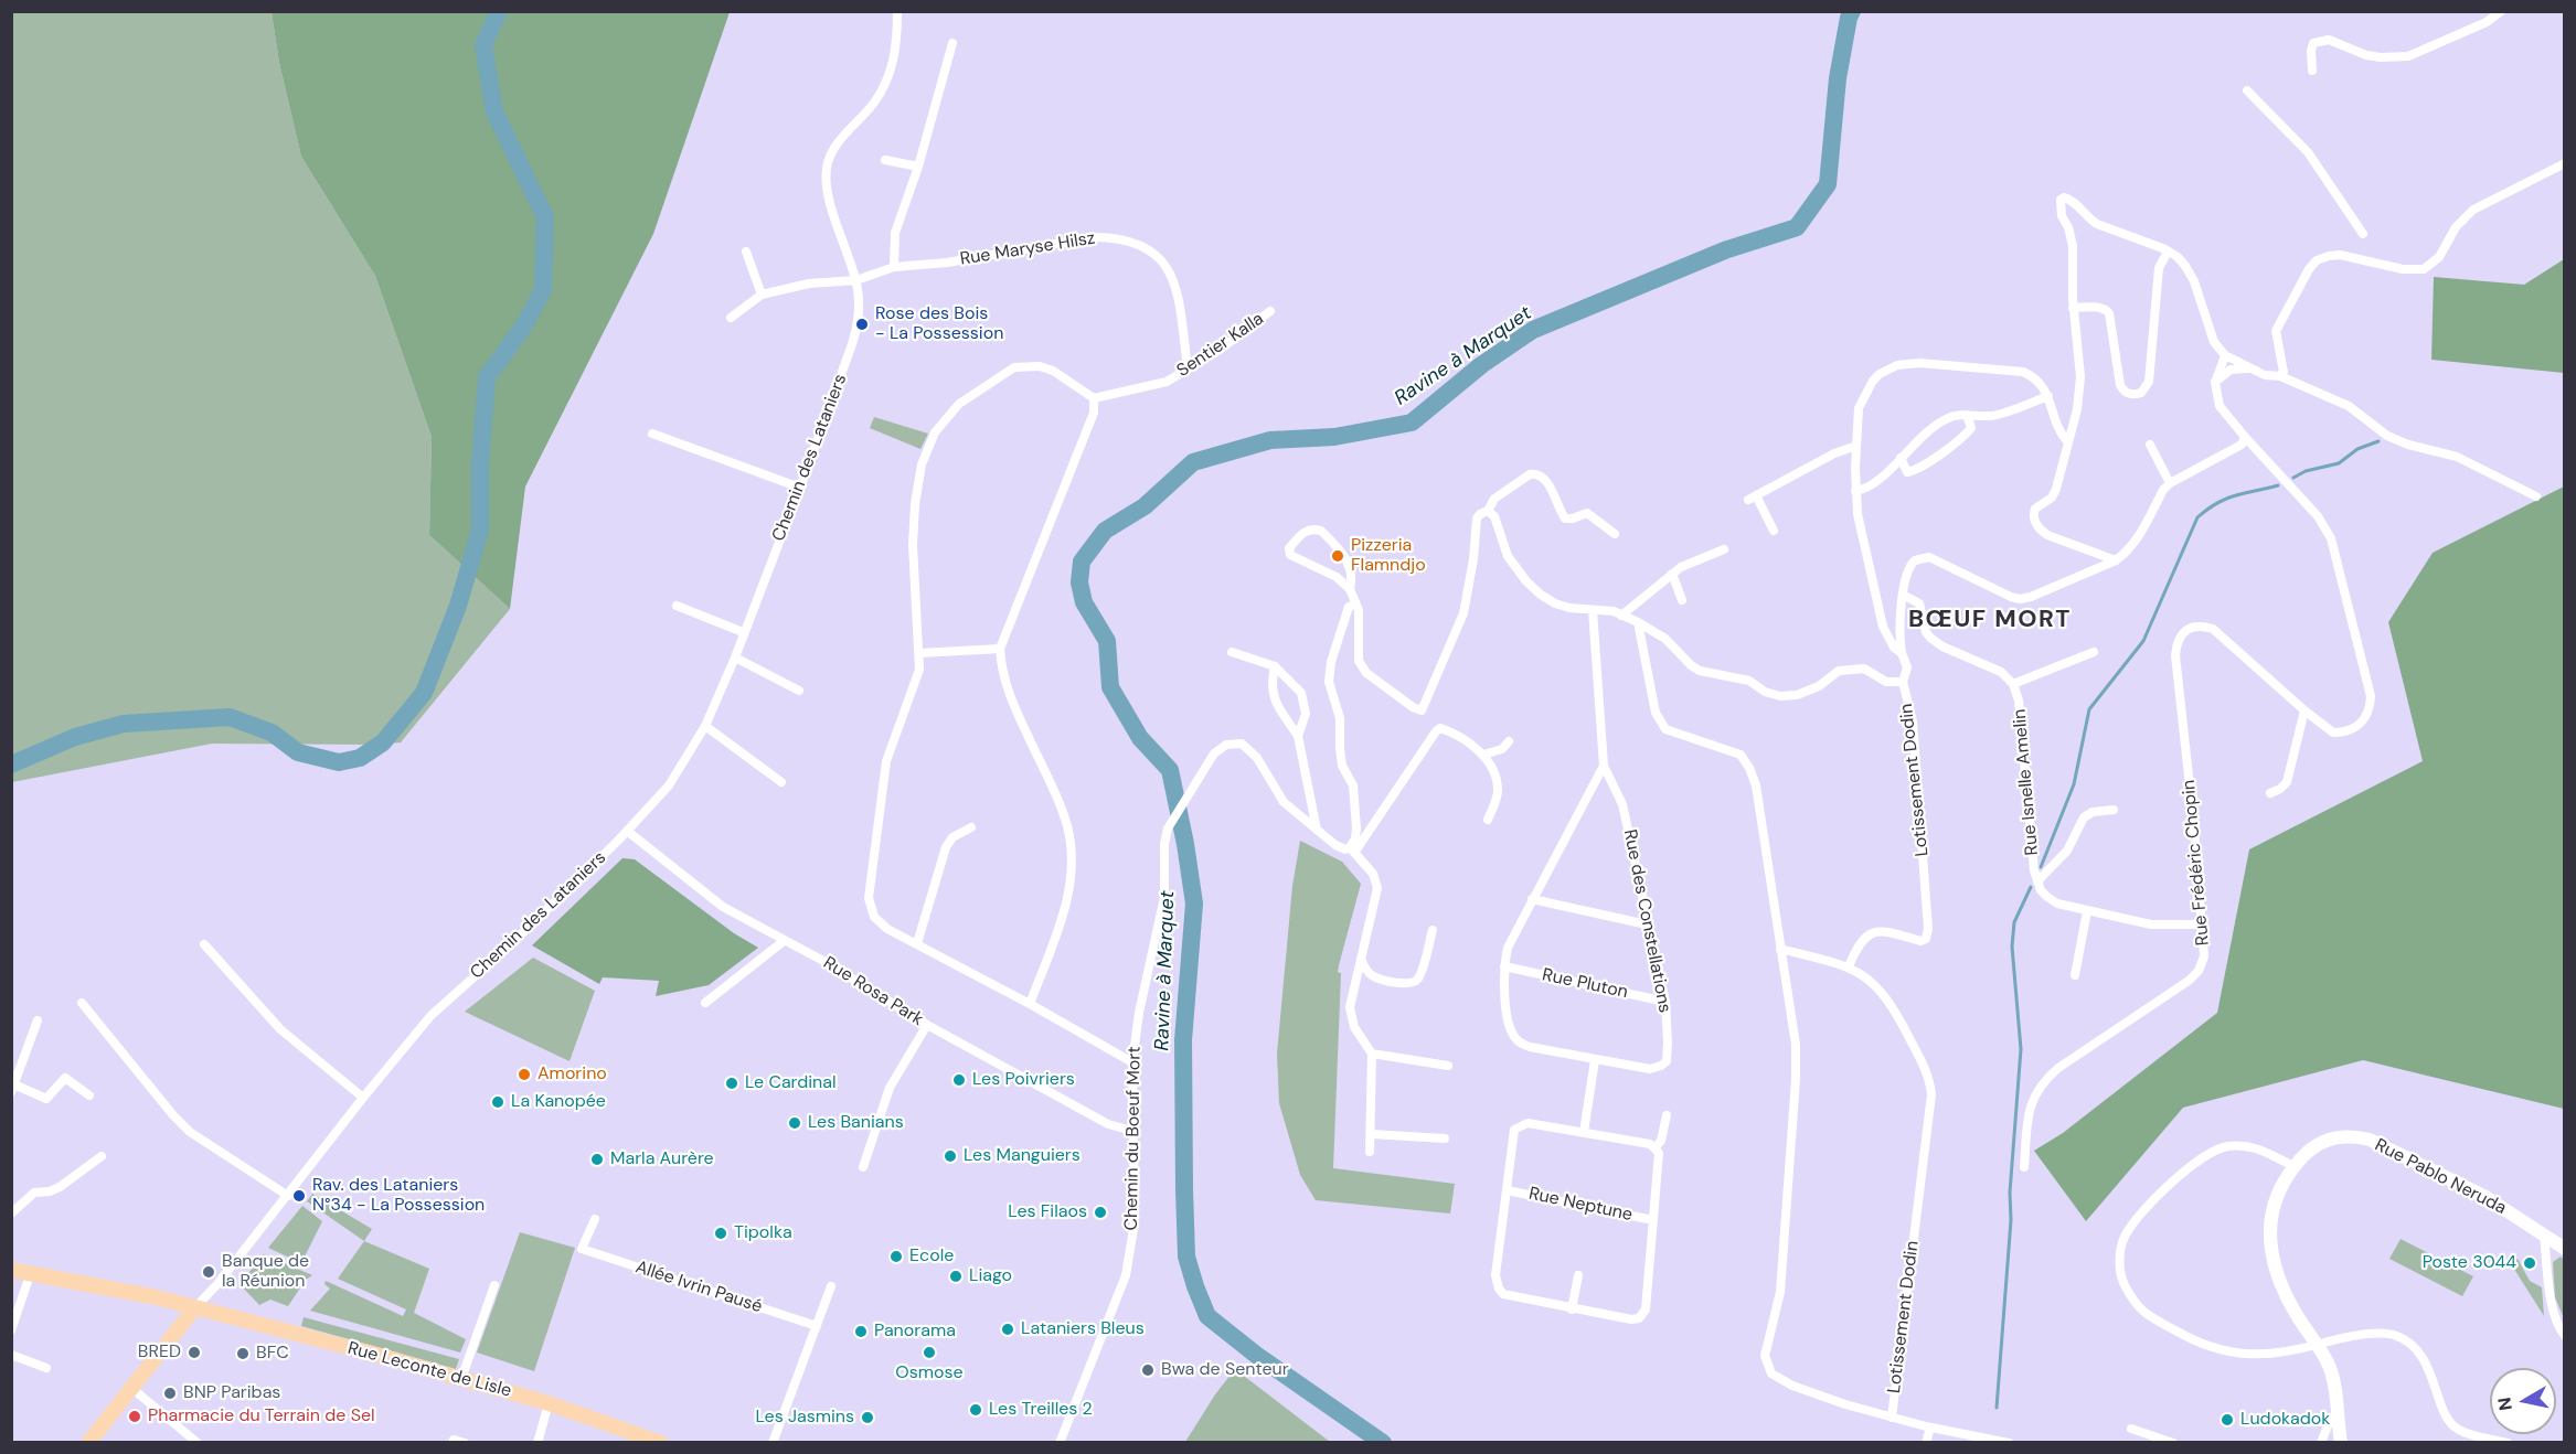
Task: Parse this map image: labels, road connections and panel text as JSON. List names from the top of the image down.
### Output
{
  "streets": {
    "main road": ["Rue Pablo Neruda", "Rue Leconte de Lisle"],
    "street": [
      "Rue Maryse Hilsz",
      "Sentier Kalla",
      "Chemin des Lataniers",
      "Lotissement Dodin",
      "Rue Isnelle Amelin",
      "Rue Frédéric Chopin",
      "Rue des Constellations",
      "Rue Pluton",
      "Rue Rosa Park",
      "Chemin du Boeuf Mort",
      "Rue Neptune",
      "Allée Ivrin Pausé"
    ]
  },
  "crossings": [
    ["Rue Maryse Hilsz", "Sentier Kalla"],
    ["Rue Maryse Hilsz", "Chemin des Lataniers"],
    ["Chemin des Lataniers", "Rue Rosa Park"],
    ["Chemin des Lataniers", "Rue Leconte de Lisle"],
    ["Rue Isnelle Amelin", "Rue Frédéric Chopin"],
    ["Rue des Constellations", "Rue Pluton"],
    ["Rue Rosa Park", "Chemin du Boeuf Mort"]
  ],
  "districts": ["BŒUF MORT"],
  "water": ["Ravine à Marquet"],
  "places": [
    "Rose des Bois - La Possession",
    "Pizzeria Flamndjo",
    "Amorino",
    "Les Poivriers",
    "Le Cardinal",
    "La Kanopée",
    "Les Banians",
    "Les Manguiers",
    "Marla Aurère",
    "Rav. des Lataniers N°34 - La Possession",
    "Les Filaos",
    "Tipolka",
    "Ecole",
    "Poste 3044",
    "Banque de la Réunion",
    "Liago",
    "Lataniers Bleus",
    "Panorama",
    "BRED",
    "Osmose",
    "BFC",
    "Bwa de Senteur",
    "BNP Paribas",
    "Les Treilles 2",
    "Pharmacie du Terrain de Sel",
    "Les Jasmins",
    "Ludokadok"
  ],
  "north": "left"
}
